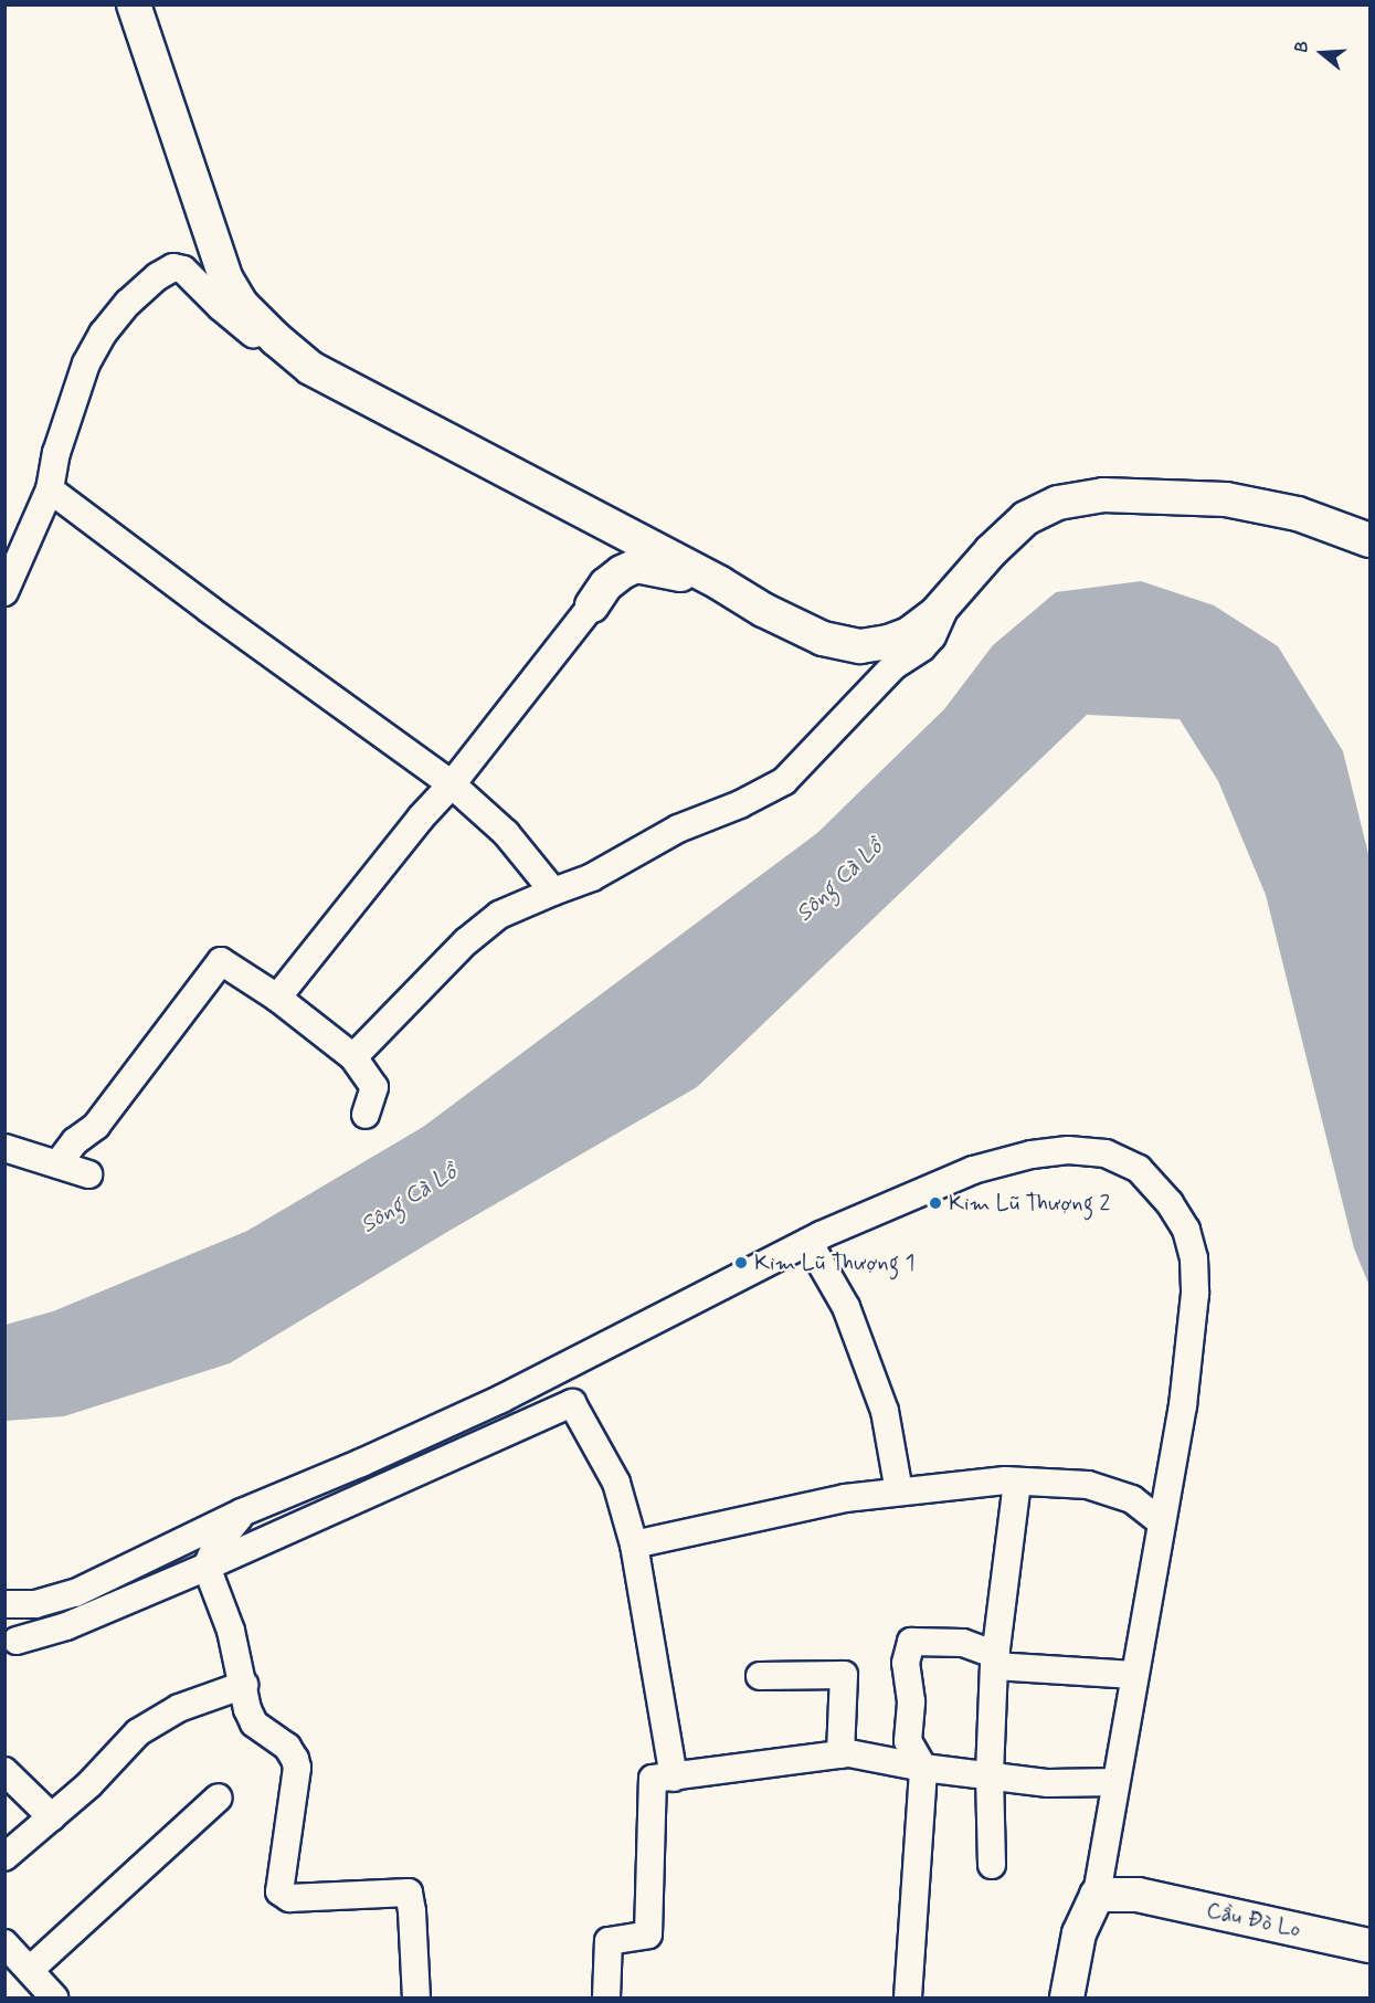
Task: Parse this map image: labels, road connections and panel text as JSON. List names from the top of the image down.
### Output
{
  "streets": {
    "main road": ["Cầu Đò Lo"]
  },
  "water": ["Sông Cà Lồ"],
  "places": ["Kim Lũ Thượng 2", "Kim Lũ Thượng 1"],
  "north": "left"
}
